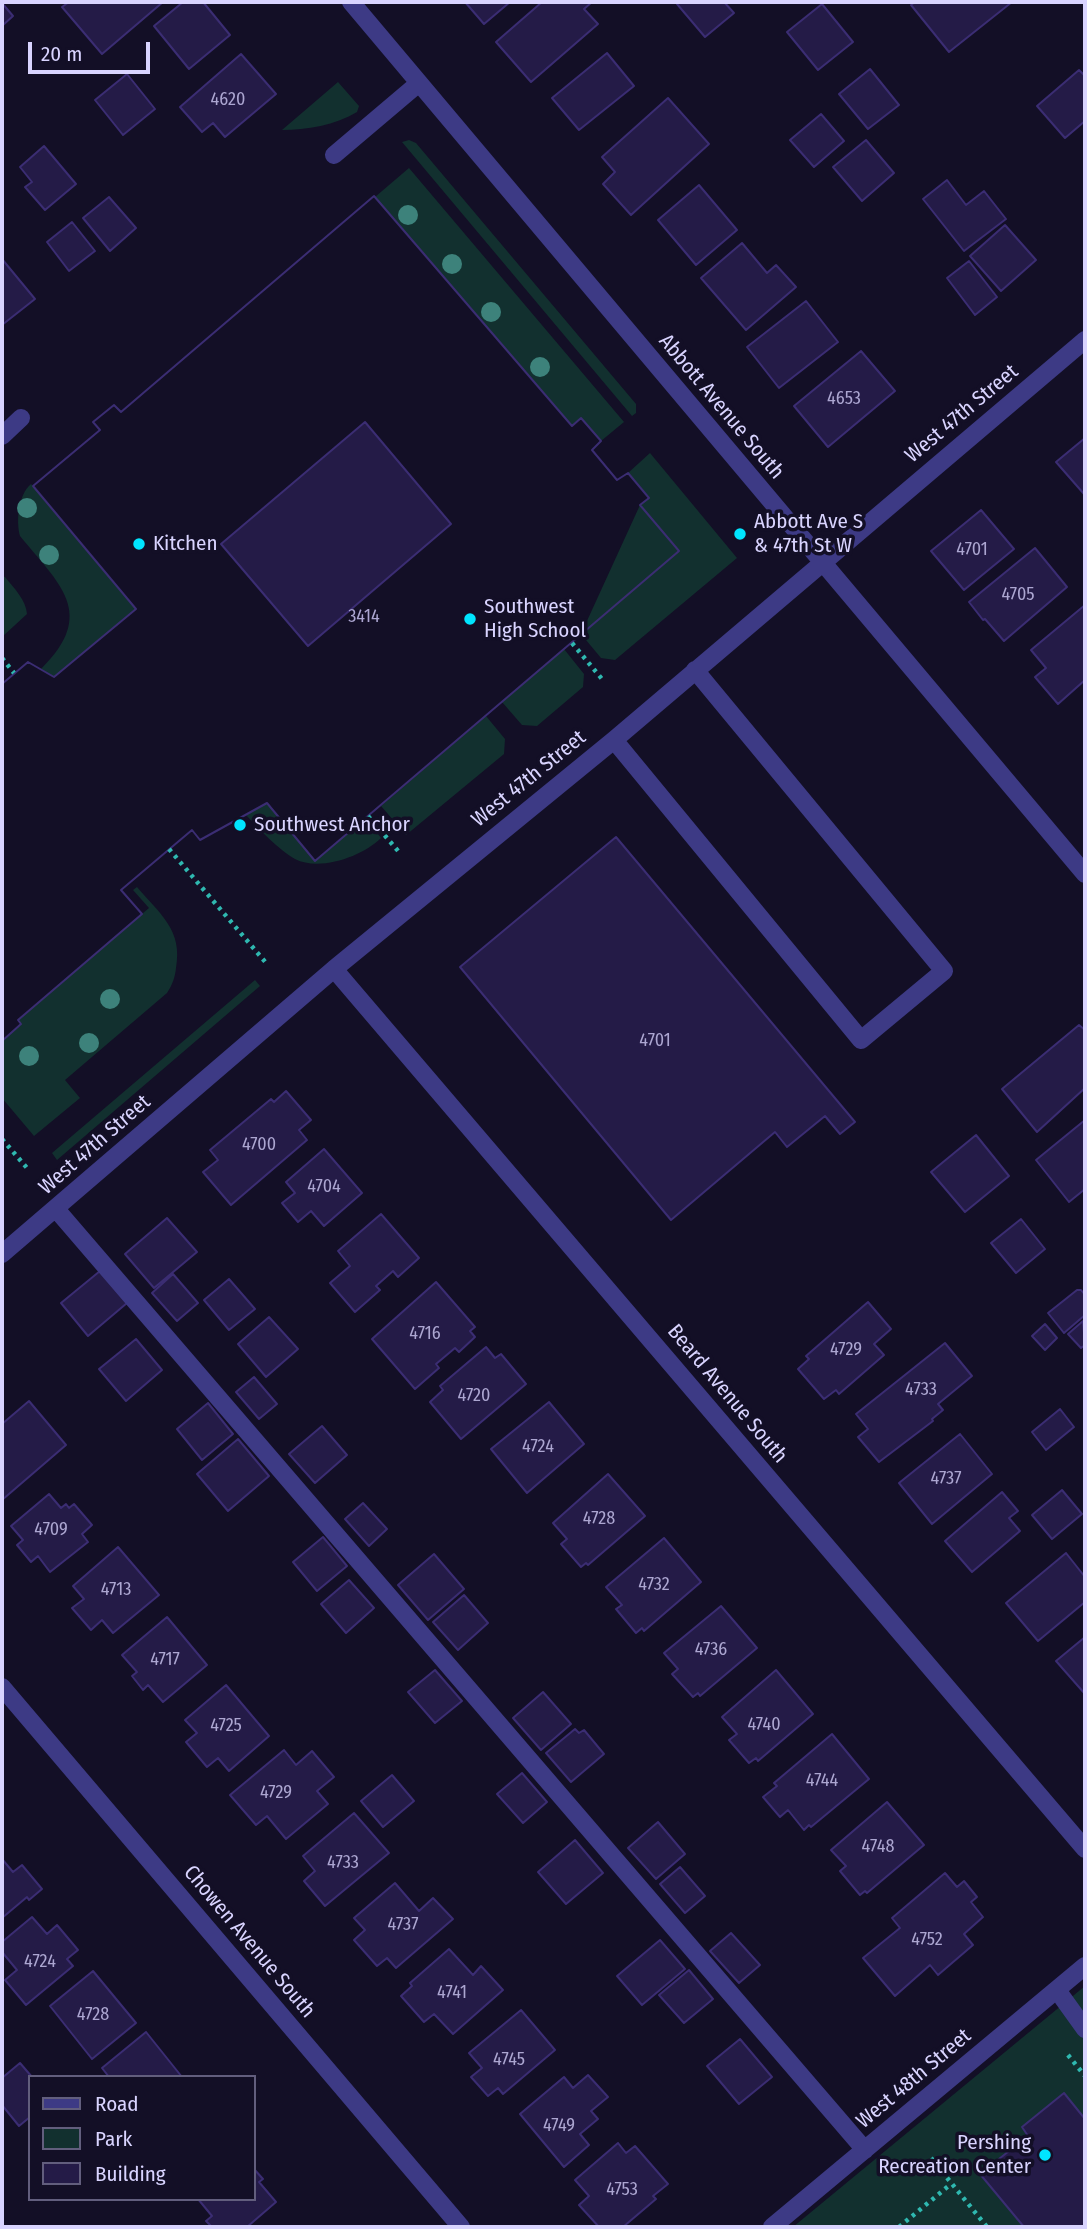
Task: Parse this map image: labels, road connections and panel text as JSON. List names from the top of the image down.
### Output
{
  "streets": {
    "street": [
      "Abbott Avenue South",
      "West 47th Street",
      "Beard Avenue South",
      "Chowen Avenue South",
      "West 48th Street"
    ]
  },
  "crossings": [
    ["Abbott Avenue South", "West 47th Street"],
    ["West 47th Street", "Beard Avenue South"]
  ],
  "places": [
    "Abbott Ave S & 47th St W",
    "Kitchen",
    "Southwest High School",
    "Southwest Anchor",
    "Pershing Recreation Center"
  ],
  "house_numbers": [
    "4620",
    "4653",
    "4701",
    "4705",
    "3414",
    "4701",
    "4700",
    "4704",
    "4716",
    "4729",
    "4733",
    "4720",
    "4724",
    "4737",
    "4728",
    "4709",
    "4732",
    "4713",
    "4736",
    "4717",
    "4740",
    "4725",
    "4744",
    "4729",
    "4748",
    "4733",
    "4737",
    "4752",
    "4724",
    "4741",
    "4728",
    "4745",
    "4749",
    "4753"
  ],
  "legend": ["Road", "Park", "Building"],
  "scale_bar": "20 m"
}
